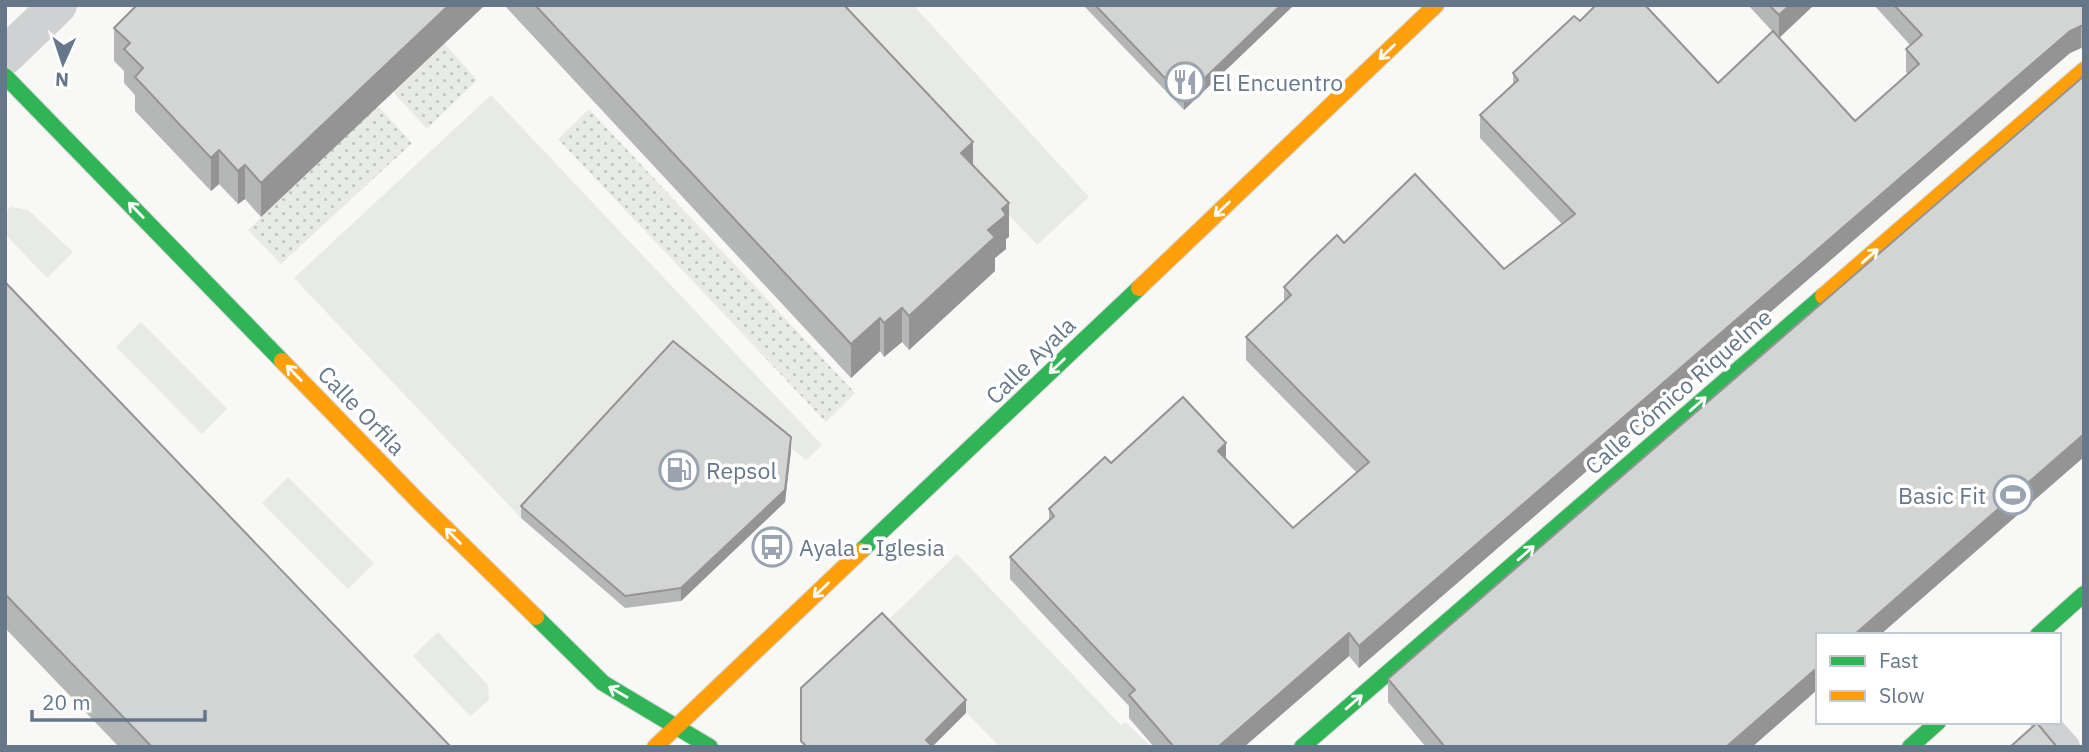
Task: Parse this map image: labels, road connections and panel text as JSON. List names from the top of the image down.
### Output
{
  "streets": {
    "street": ["Calle Ayala", "Calle Cómico Riquelme", "Calle Orfila"]
  },
  "crossings": [
    ["Calle Ayala", "Calle Orfila"]
  ],
  "one_way": ["Calle Ayala", "Calle Cómico Riquelme", "Calle Orfila"],
  "places": {
    "restaurant": ["El Encuentro"],
    "fuel station": ["Repsol"],
    "sports": ["Basic Fit"],
    "bus stop": ["Ayala - Iglesia"]
  },
  "legend": ["Fast", "Slow"],
  "scale_bar": "20 m",
  "north": "bottom"
}
